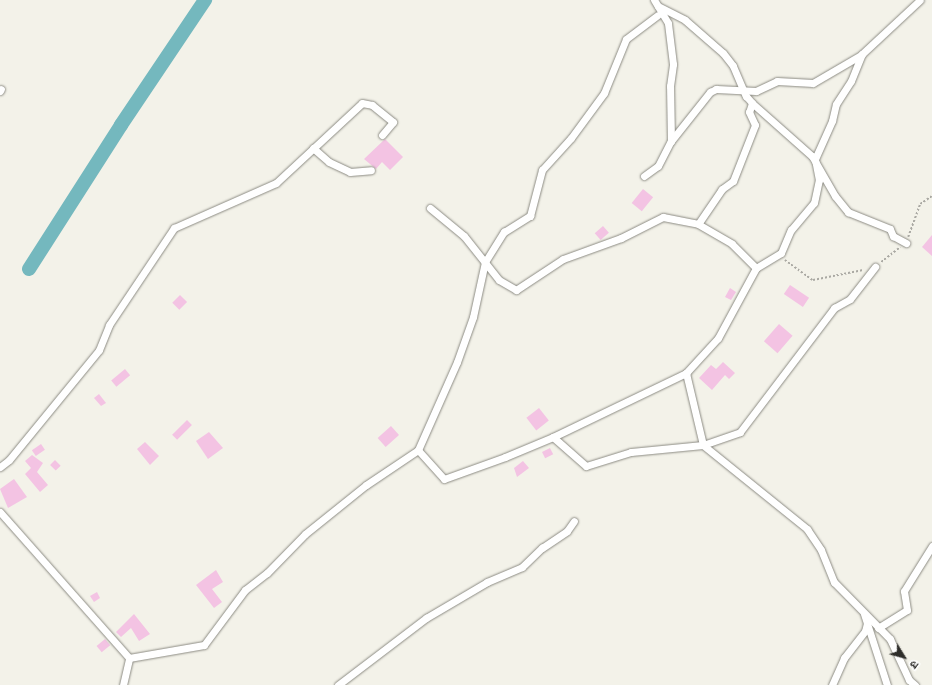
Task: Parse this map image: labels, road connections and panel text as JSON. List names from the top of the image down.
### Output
{
  "north": "bottom right"
}
